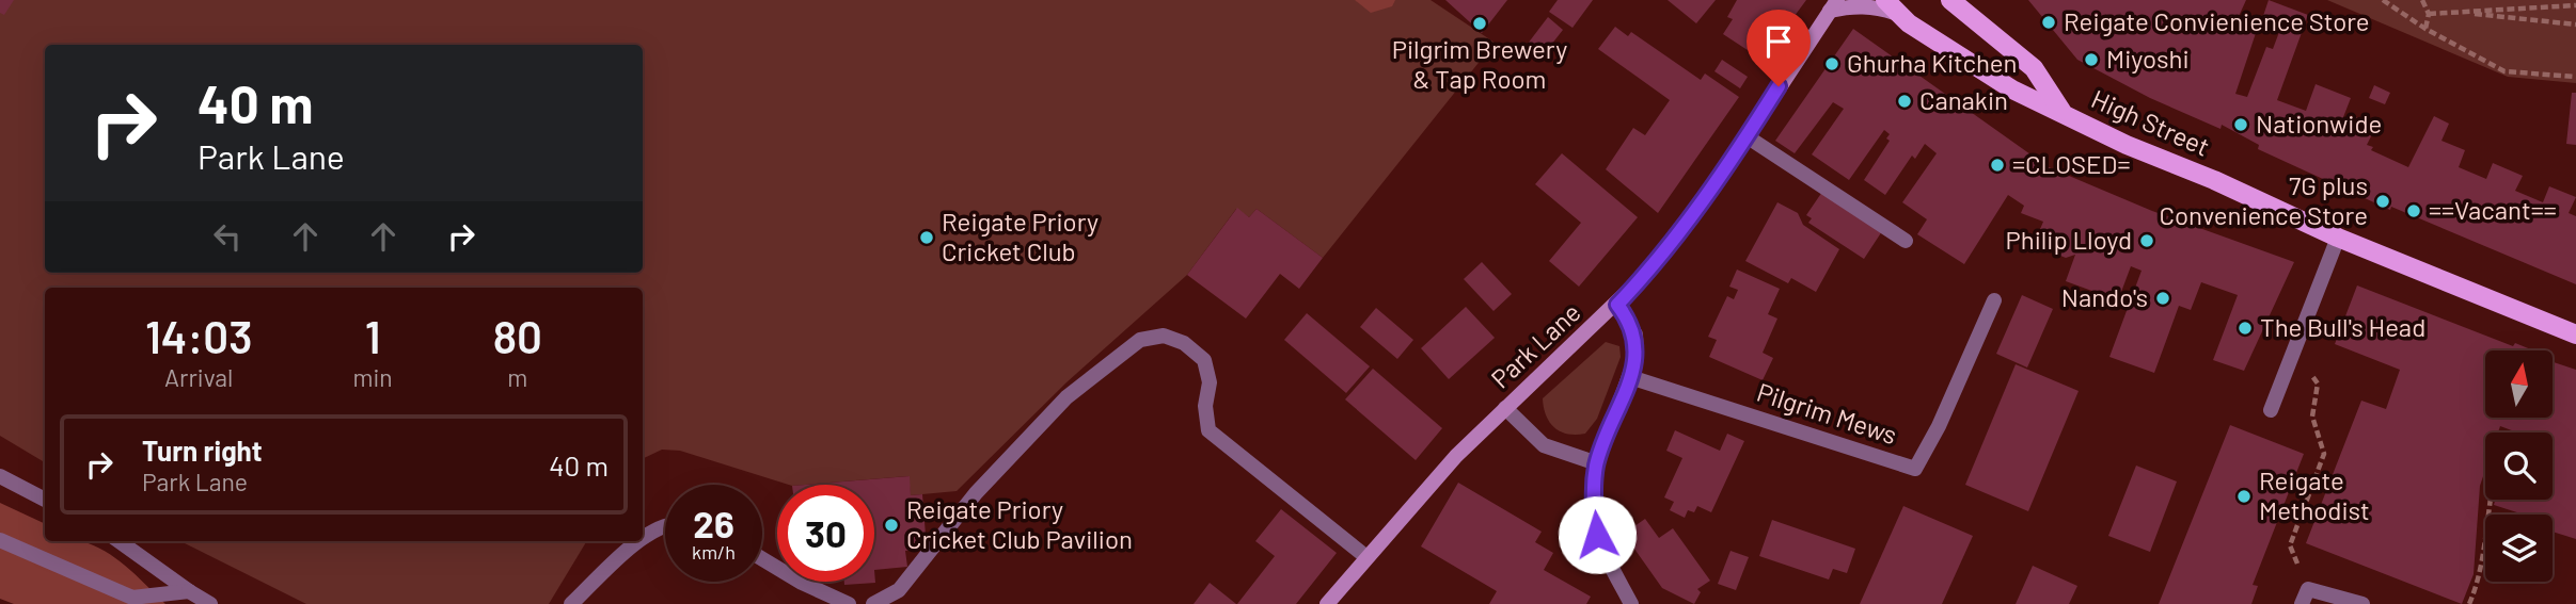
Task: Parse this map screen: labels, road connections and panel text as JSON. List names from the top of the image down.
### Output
{
  "streets": {
    "main road": ["High Street"],
    "street": ["Park Lane", "Pilgrim Mews"]
  },
  "places": [
    "Reigate Convienience Store",
    "Pilgrim Brewery & Tap Room",
    "Miyoshi",
    "Ghurha Kitchen",
    "Canakin",
    "Nationwide",
    "=CLOSED=",
    "7G plus Convenience Store",
    "==Vacant==",
    "Reigate Priory Cricket Club",
    "Philip Lloyd",
    "Nando's",
    "The Bull's Head",
    "Reigate Methodist",
    "Reigate Priory Cricket Club Pavilion"
  ],
  "north": "top",
  "page": {
    "turn": ["40 m", "Park Lane"],
    "eta": [
      "14:03",
      "Arrival",
      "1",
      "min",
      "80",
      "m"
    ],
    "list": [
      {
        "name": "Turn right",
        "note": "Park Lane",
        "value": "40 m"
      }
    ],
    "speed": "26 km/h",
    "limit": "30"
  }
}
